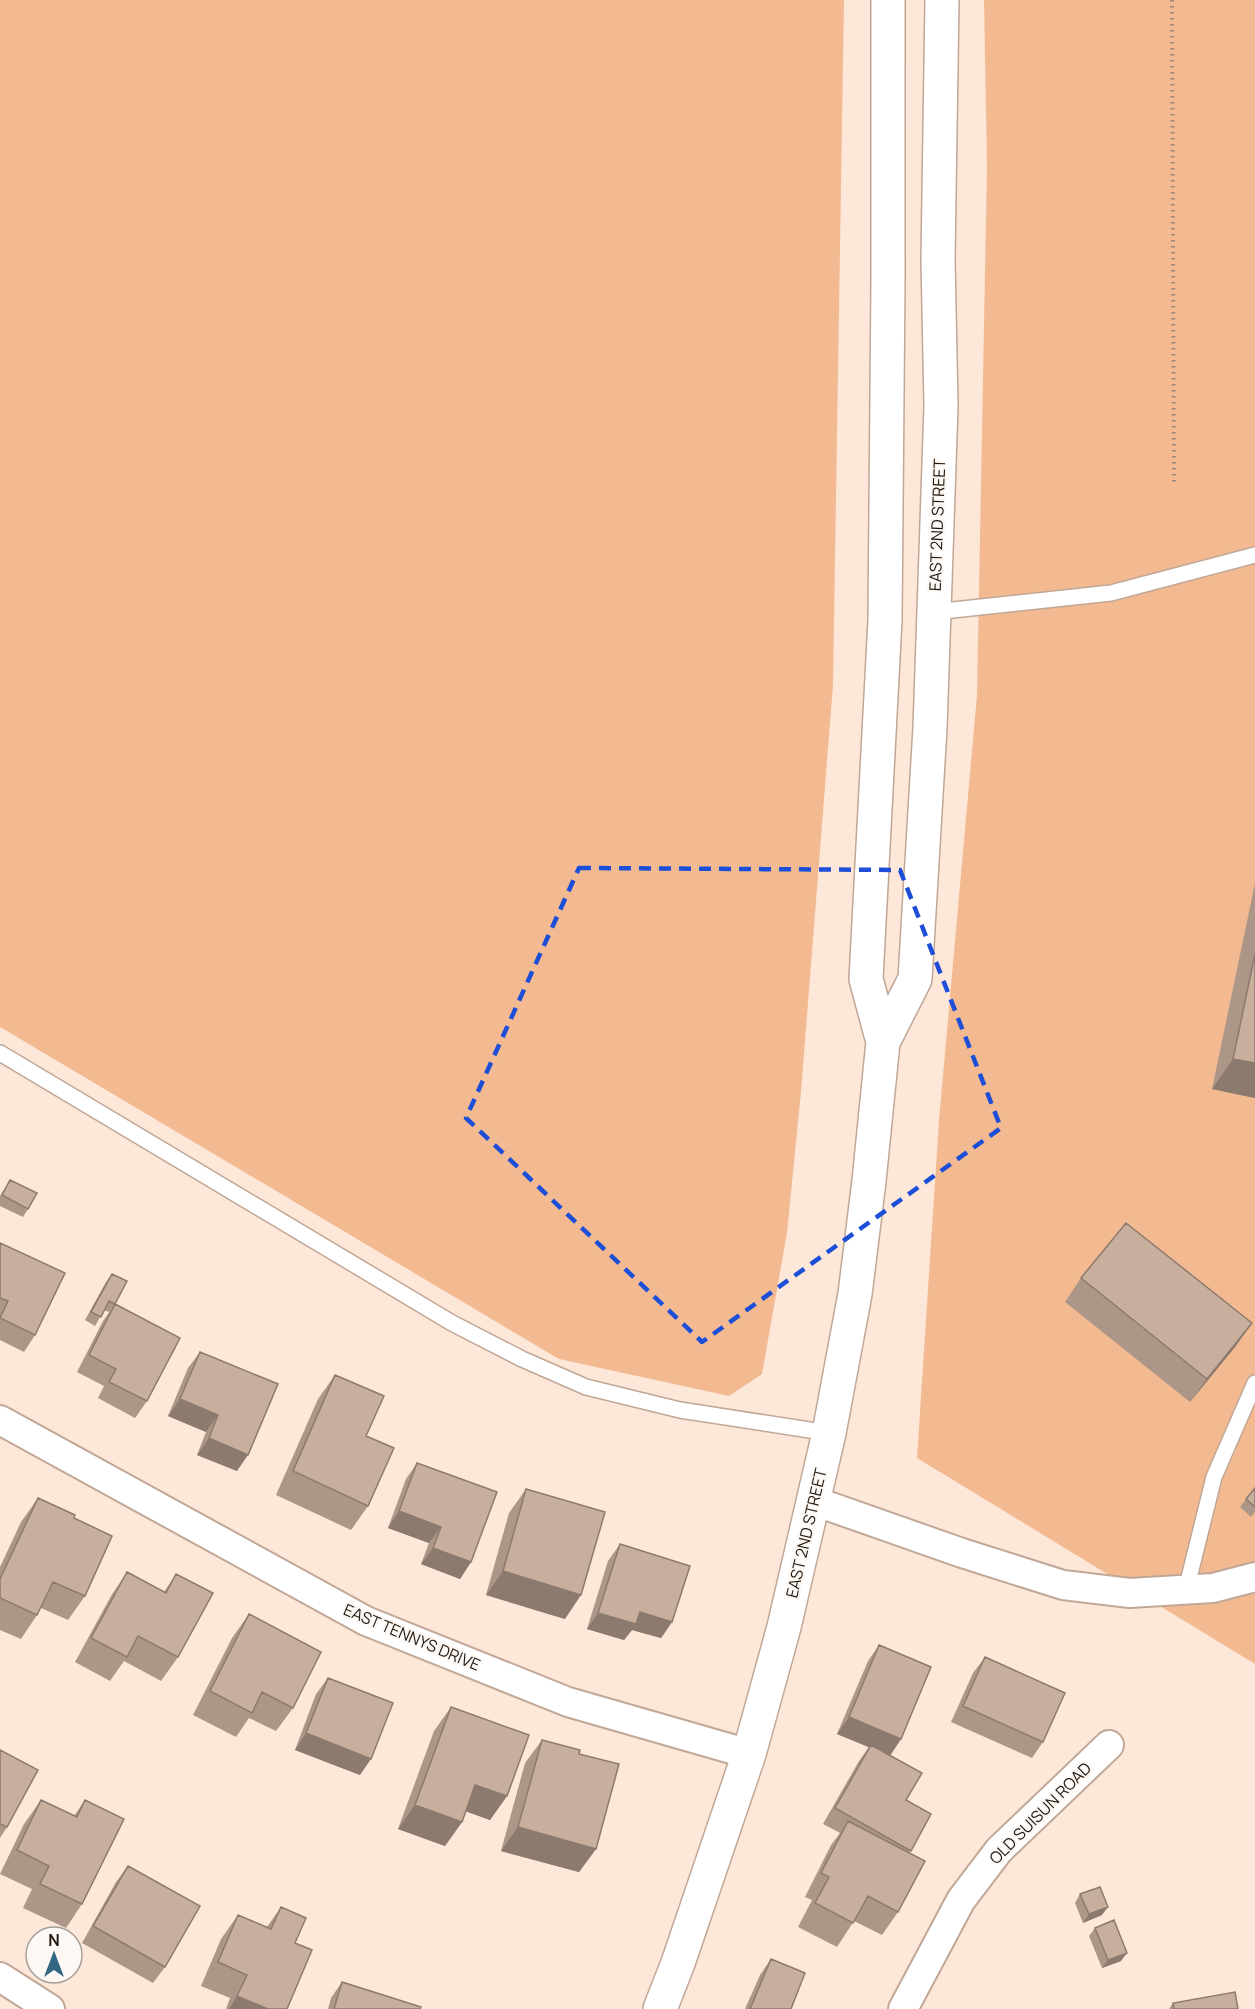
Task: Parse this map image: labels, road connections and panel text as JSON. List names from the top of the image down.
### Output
{
  "streets": {
    "main road": ["EAST 2ND STREET"],
    "street": ["EAST TENNYS DRIVE", "OLD SUISUN ROAD"]
  },
  "crossings": [
    ["EAST 2ND STREET", "EAST TENNYS DRIVE"]
  ],
  "north": "top"
}
